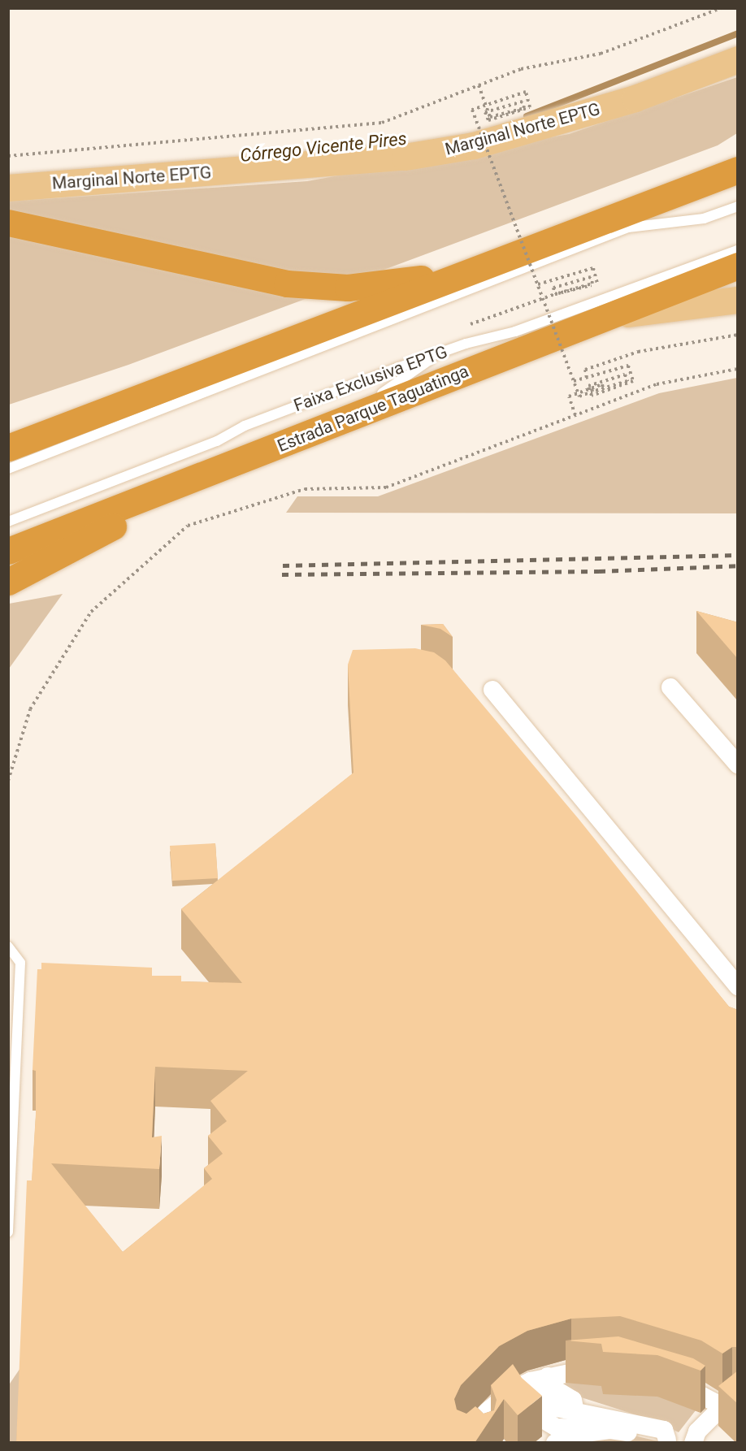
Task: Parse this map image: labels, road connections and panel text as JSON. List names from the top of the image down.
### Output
{
  "streets": {
    "highway": ["Estrada Parque Taguatinga"],
    "main road": ["Marginal Norte EPTG"],
    "lane": ["Faixa Exclusiva EPTG"]
  },
  "water": ["Córrego Vicente Pires"]
}
